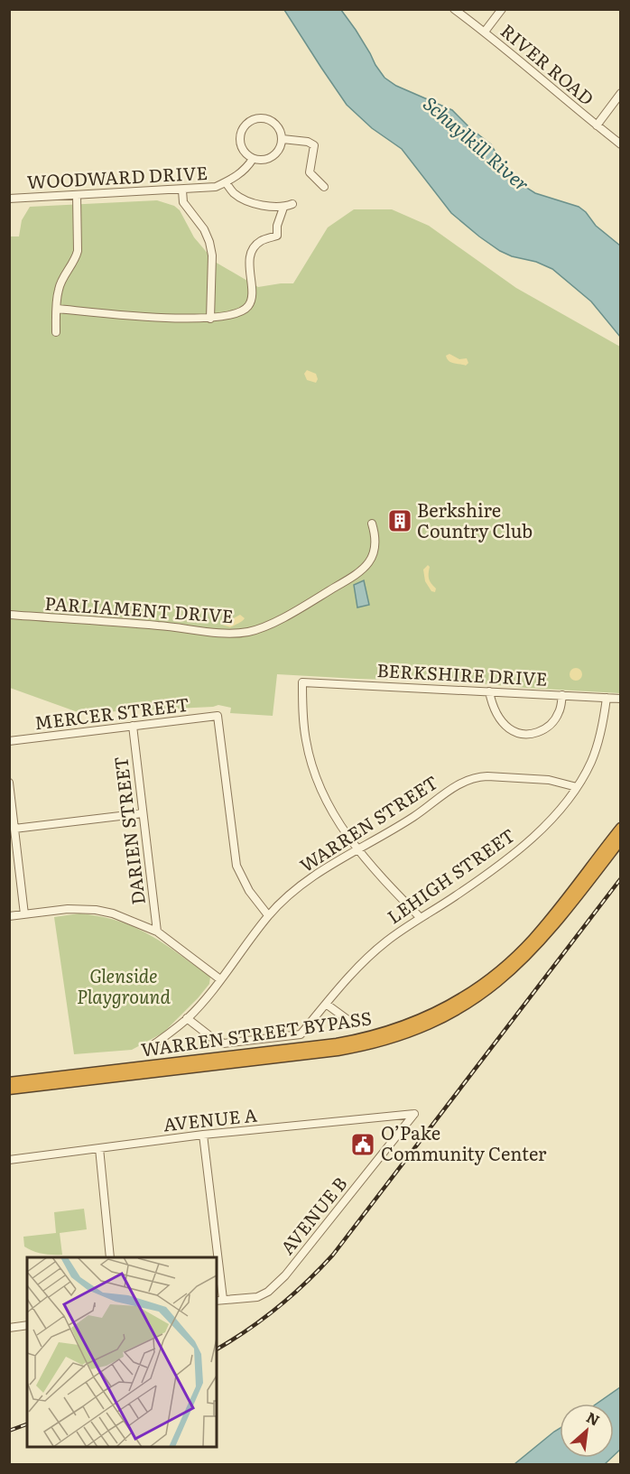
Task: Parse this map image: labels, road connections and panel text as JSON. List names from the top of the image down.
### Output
{
  "streets": {
    "highway": ["WARREN STREET BYPASS"],
    "street": [
      "RIVER ROAD",
      "WOODWARD DRIVE",
      "PARLIAMENT DRIVE",
      "BERKSHIRE DRIVE",
      "MERCER STREET",
      "WARREN STREET",
      "DARIEN STREET",
      "LEHIGH STREET",
      "AVENUE A",
      "AVENUE B"
    ]
  },
  "crossings": [
    ["BERKSHIRE DRIVE", "WARREN STREET"],
    ["BERKSHIRE DRIVE", "LEHIGH STREET"],
    ["MERCER STREET", "WARREN STREET"],
    ["MERCER STREET", "DARIEN STREET"],
    ["WARREN STREET", "LEHIGH STREET"],
    ["AVENUE A", "AVENUE B"]
  ],
  "water": ["Schuylkill River"],
  "parks": ["Glenside Playground"],
  "places": {
    "building": ["Berkshire Country Club"],
    "public building": ["O’Pake Community Center"]
  },
  "north": "top right"
}
